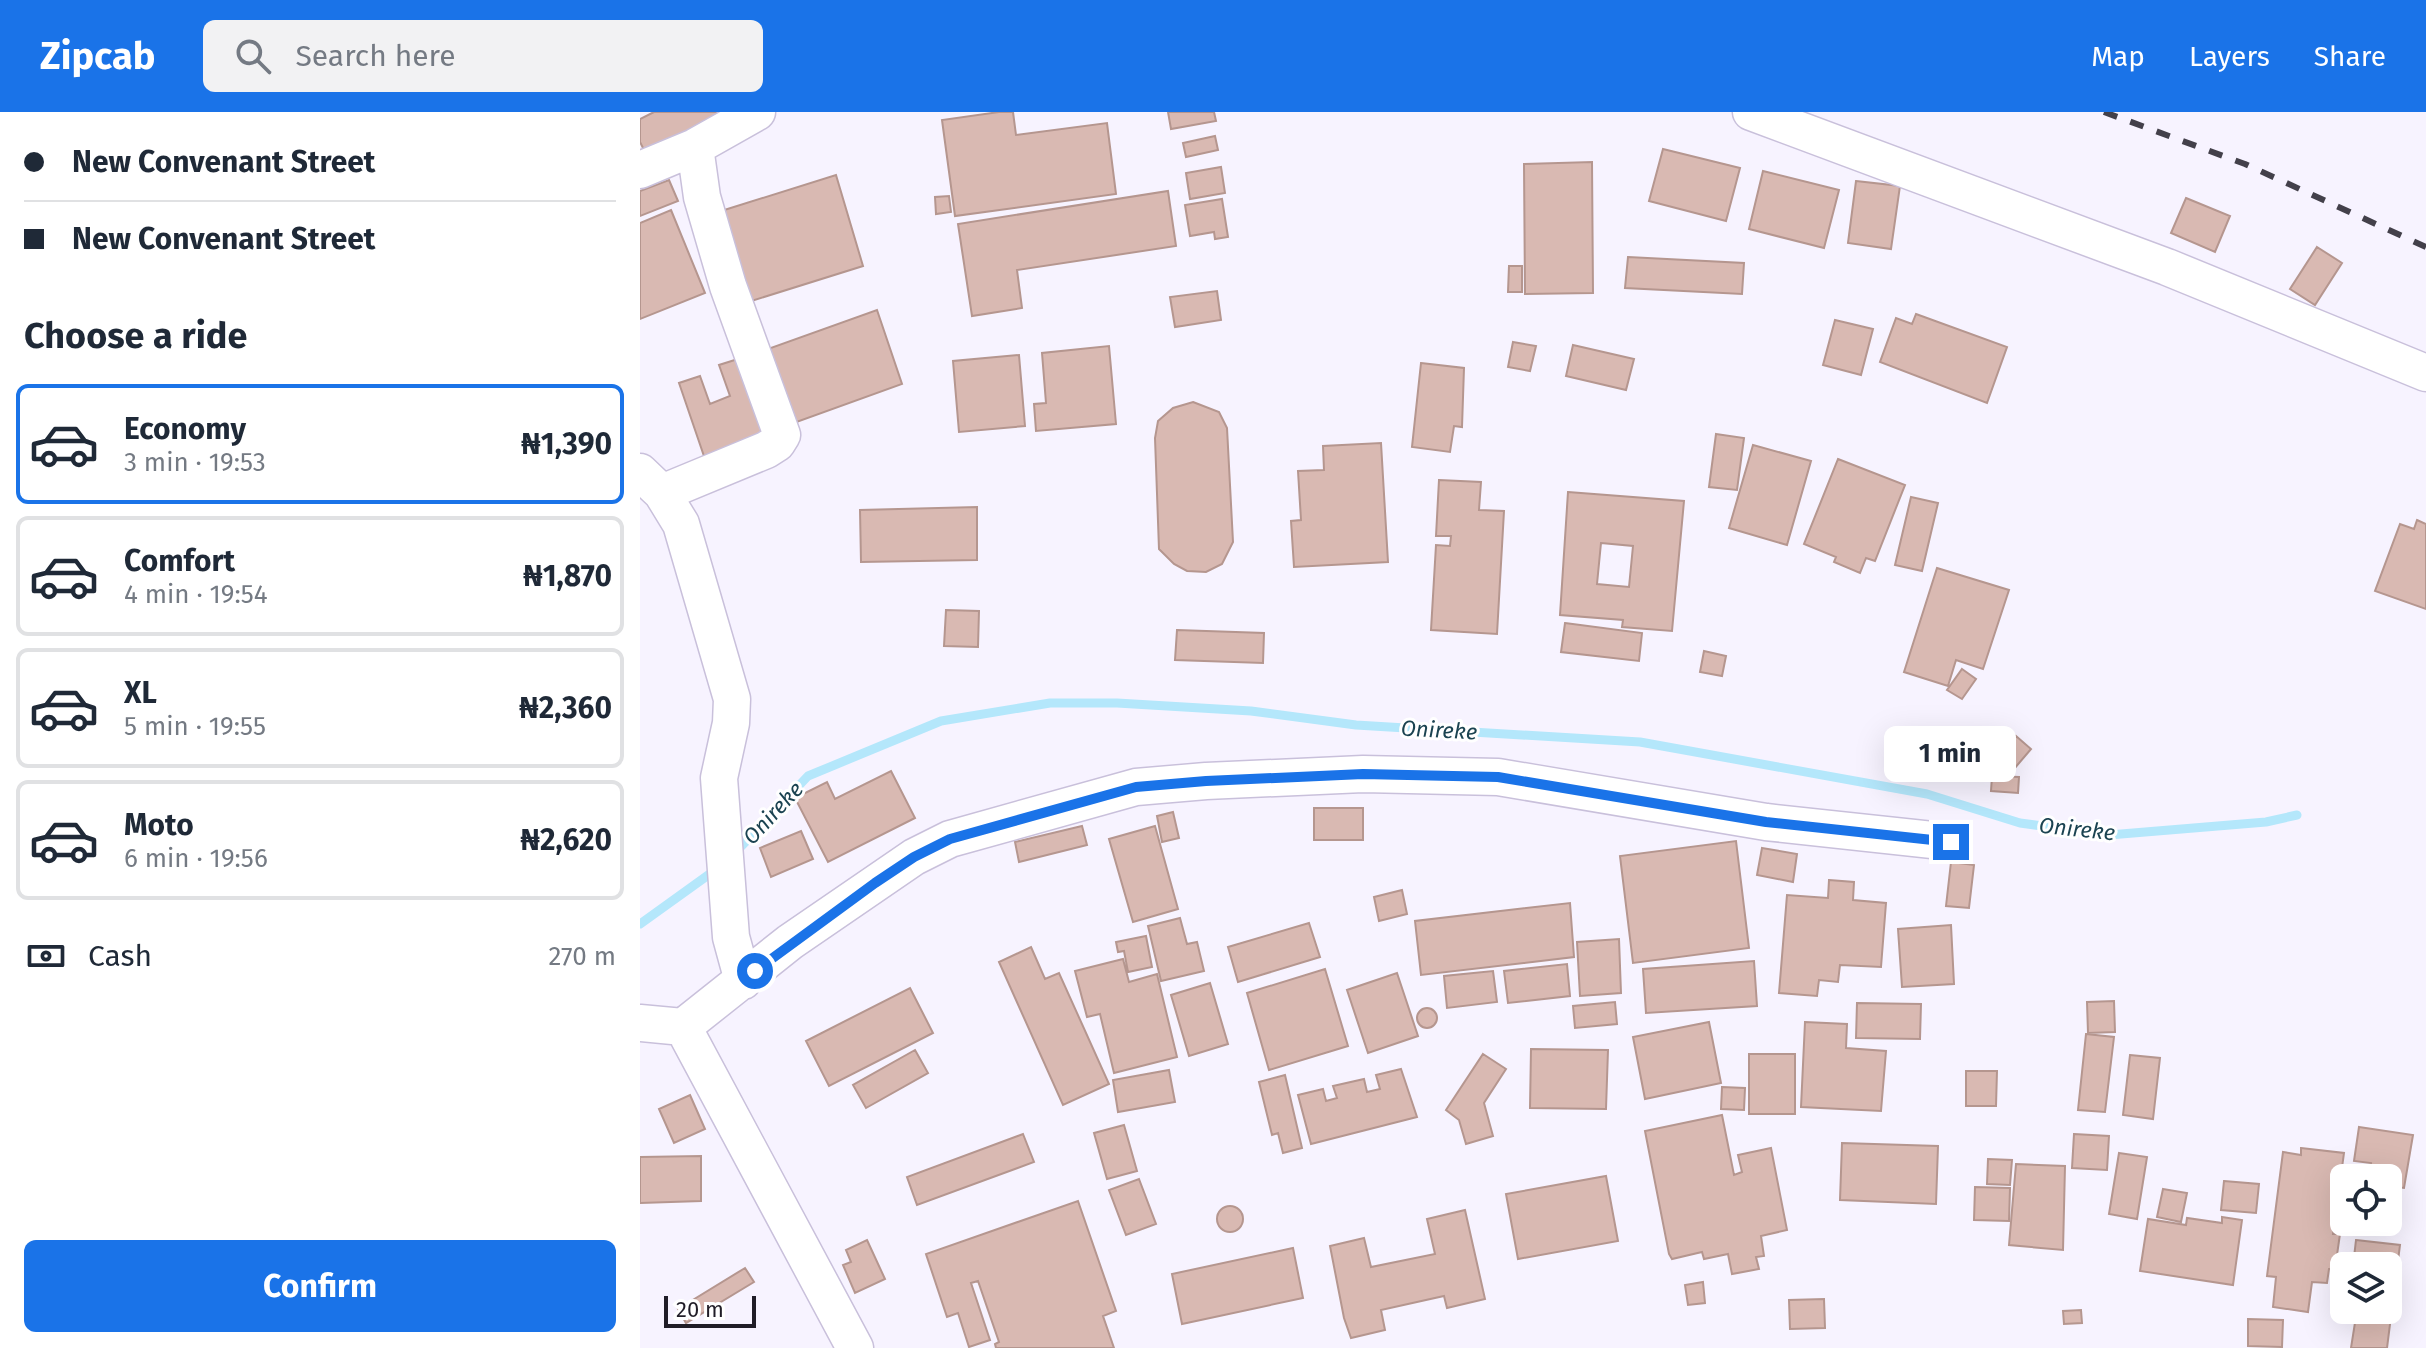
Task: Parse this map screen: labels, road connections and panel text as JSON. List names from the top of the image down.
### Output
{
  "water": ["Onireke"],
  "scale_bar": "20 m",
  "page": {
    "header": "Zipcab",
    "search": "Search here",
    "nav": ["Map", "Layers", "Share"],
    "banner": ["New Convenant Street", "New Convenant Street"],
    "heading": "Choose a ride",
    "list": [
      {
        "name": "Economy",
        "note": "3 min · 19:53",
        "value": "₦1,390"
      },
      {
        "name": "Comfort",
        "note": "4 min · 19:54",
        "value": "₦1,870"
      },
      {
        "name": "XL",
        "note": "5 min · 19:55",
        "value": "₦2,360"
      },
      {
        "name": "Moto",
        "note": "6 min · 19:56",
        "value": "₦2,620"
      }
    ],
    "bubble": "1 min",
    "pay": ["Cash", "270 m"],
    "buttons": "Confirm",
    "scale": "20 m"
  }
}
